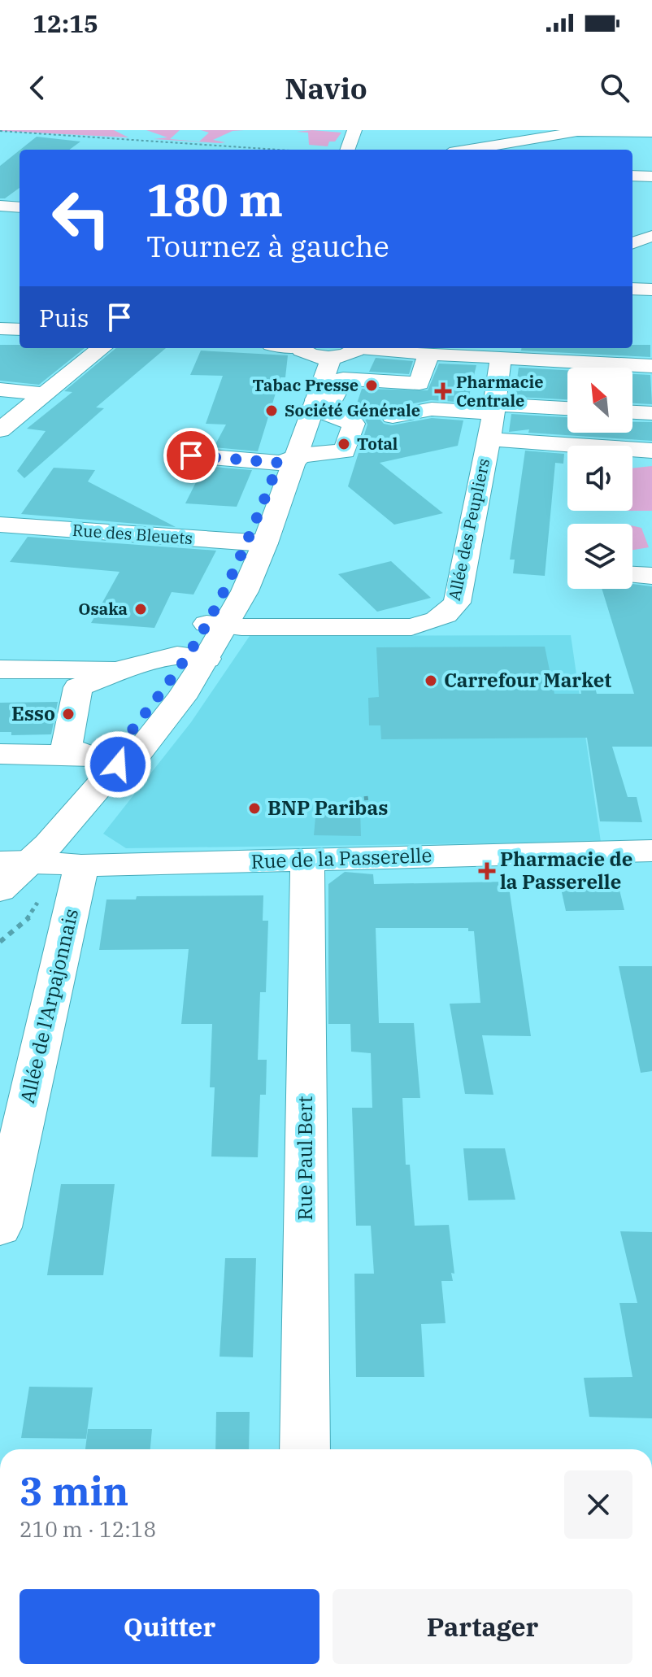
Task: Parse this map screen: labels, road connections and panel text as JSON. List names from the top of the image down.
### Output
{
  "streets": {
    "street": [
      "Allée des Peupliers",
      "Rue des Bleuets",
      "Rue de la Passerelle",
      "Allée de l'Arpajonnais",
      "Rue Paul Bert"
    ]
  },
  "crossings": [
    ["Rue de la Passerelle", "Allée de l'Arpajonnais"],
    ["Rue de la Passerelle", "Rue Paul Bert"]
  ],
  "places": {
    "other": [
      "Tabac Presse",
      "Société Générale",
      "Total",
      "Osaka",
      "Carrefour Market",
      "Esso",
      "BNP Paribas"
    ],
    "health": ["Pharmacie Centrale", "Pharmacie de la Passerelle"]
  },
  "north": "top left",
  "page": {
    "status": "12:15",
    "header": "Navio",
    "turn": ["180 m", "Tournez à gauche"],
    "then": "Puis",
    "heading": ["3 min", "210 m · 12:18"],
    "buttons": ["Quitter", "Partager"]
  }
}
